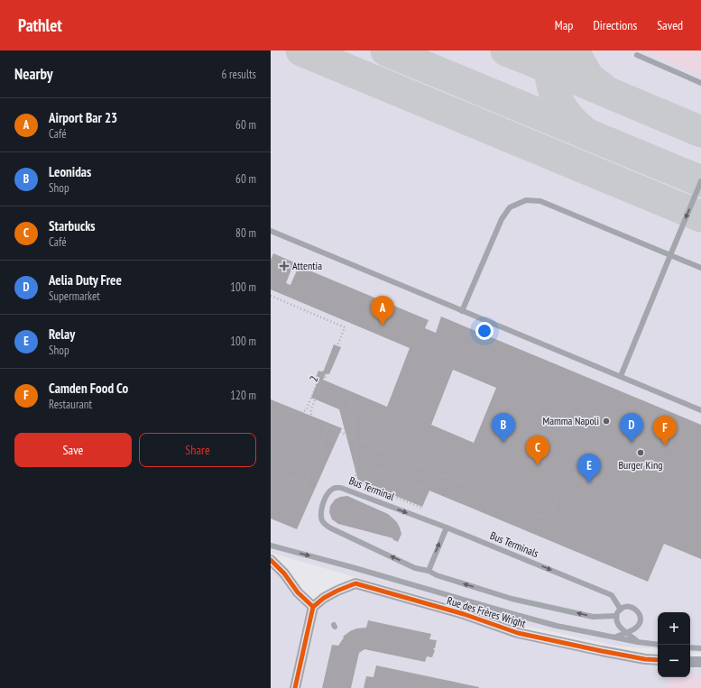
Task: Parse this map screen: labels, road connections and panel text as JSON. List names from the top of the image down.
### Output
{
  "streets": {
    "street": ["Rue des Frères Wright"],
    "lane": ["Bus Terminal", "Bus Terminals"],
    "path": ["2"]
  },
  "crossings": [
    ["Bus Terminal", "Bus Terminals"]
  ],
  "places": {
    "health": ["Attentia"],
    "other": ["Mamma Napoli", "Burger King"]
  },
  "page": {
    "header": "Pathlet",
    "nav": ["Map", "Directions", "Saved"],
    "heading": ["Nearby", "6 results"],
    "list": [
      {
        "mark": "A",
        "name": "Airport Bar 23",
        "note": "Café",
        "value": "60 m"
      },
      {
        "mark": "B",
        "name": "Leonidas",
        "note": "Shop",
        "value": "60 m"
      },
      {
        "mark": "C",
        "name": "Starbucks",
        "note": "Café",
        "value": "80 m"
      },
      {
        "mark": "D",
        "name": "Aelia Duty Free",
        "note": "Supermarket",
        "value": "100 m"
      },
      {
        "mark": "E",
        "name": "Relay",
        "note": "Shop",
        "value": "100 m"
      },
      {
        "mark": "F",
        "name": "Camden Food Co",
        "note": "Restaurant",
        "value": "120 m"
      }
    ],
    "pins": [
      "A",
      "B",
      "D",
      "F",
      "C",
      "E"
    ],
    "buttons": ["Save", "Share"],
    "map_buttons": ["+", "−"]
  }
}
